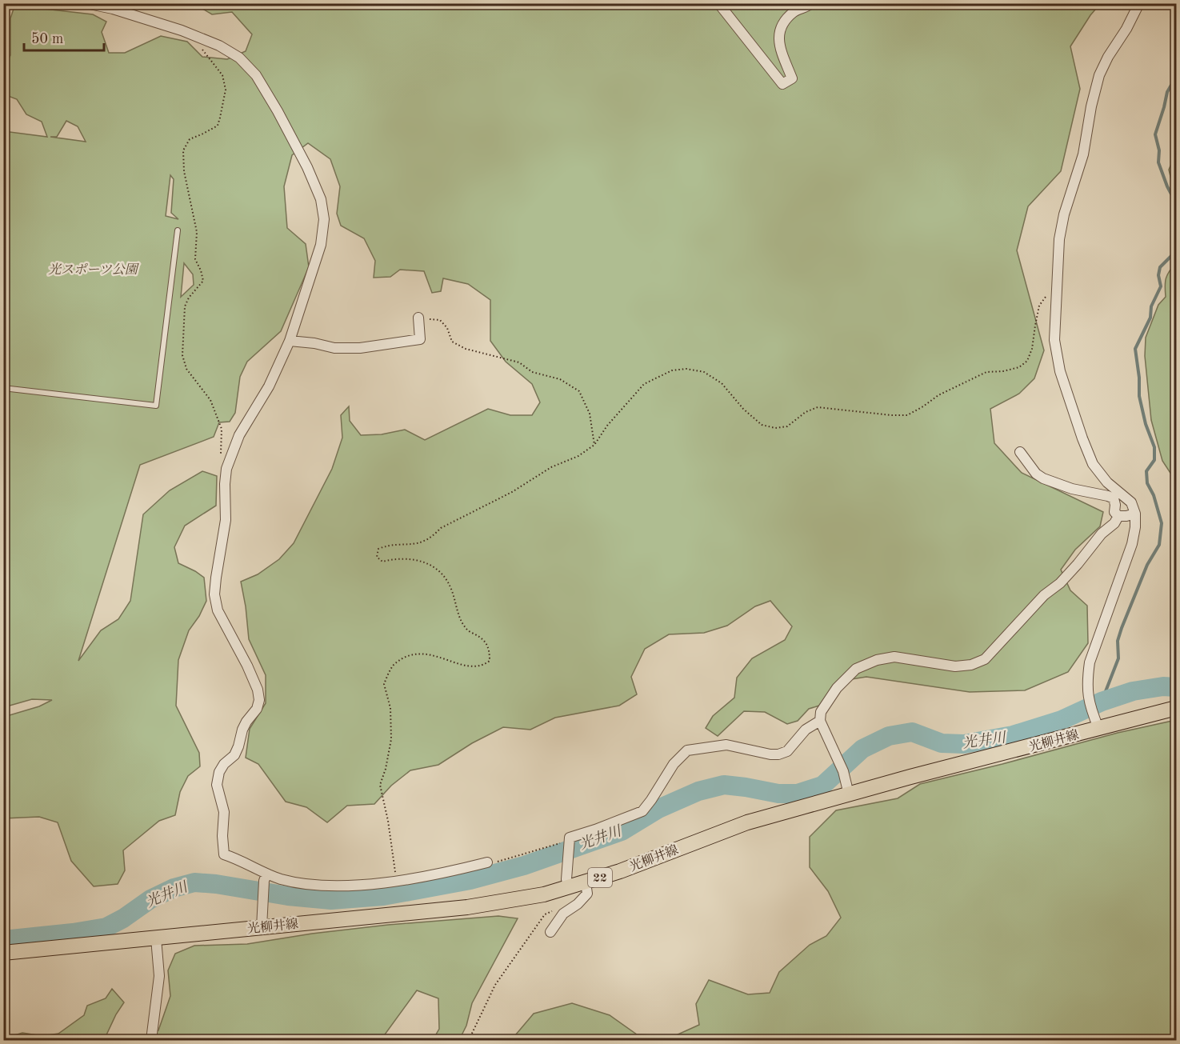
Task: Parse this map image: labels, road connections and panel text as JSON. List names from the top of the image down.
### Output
{
  "streets": {
    "main road": ["光柳井線", "22"]
  },
  "water": ["光井川"],
  "parks": ["光スポーツ公園"],
  "scale_bar": "50 m"
}
